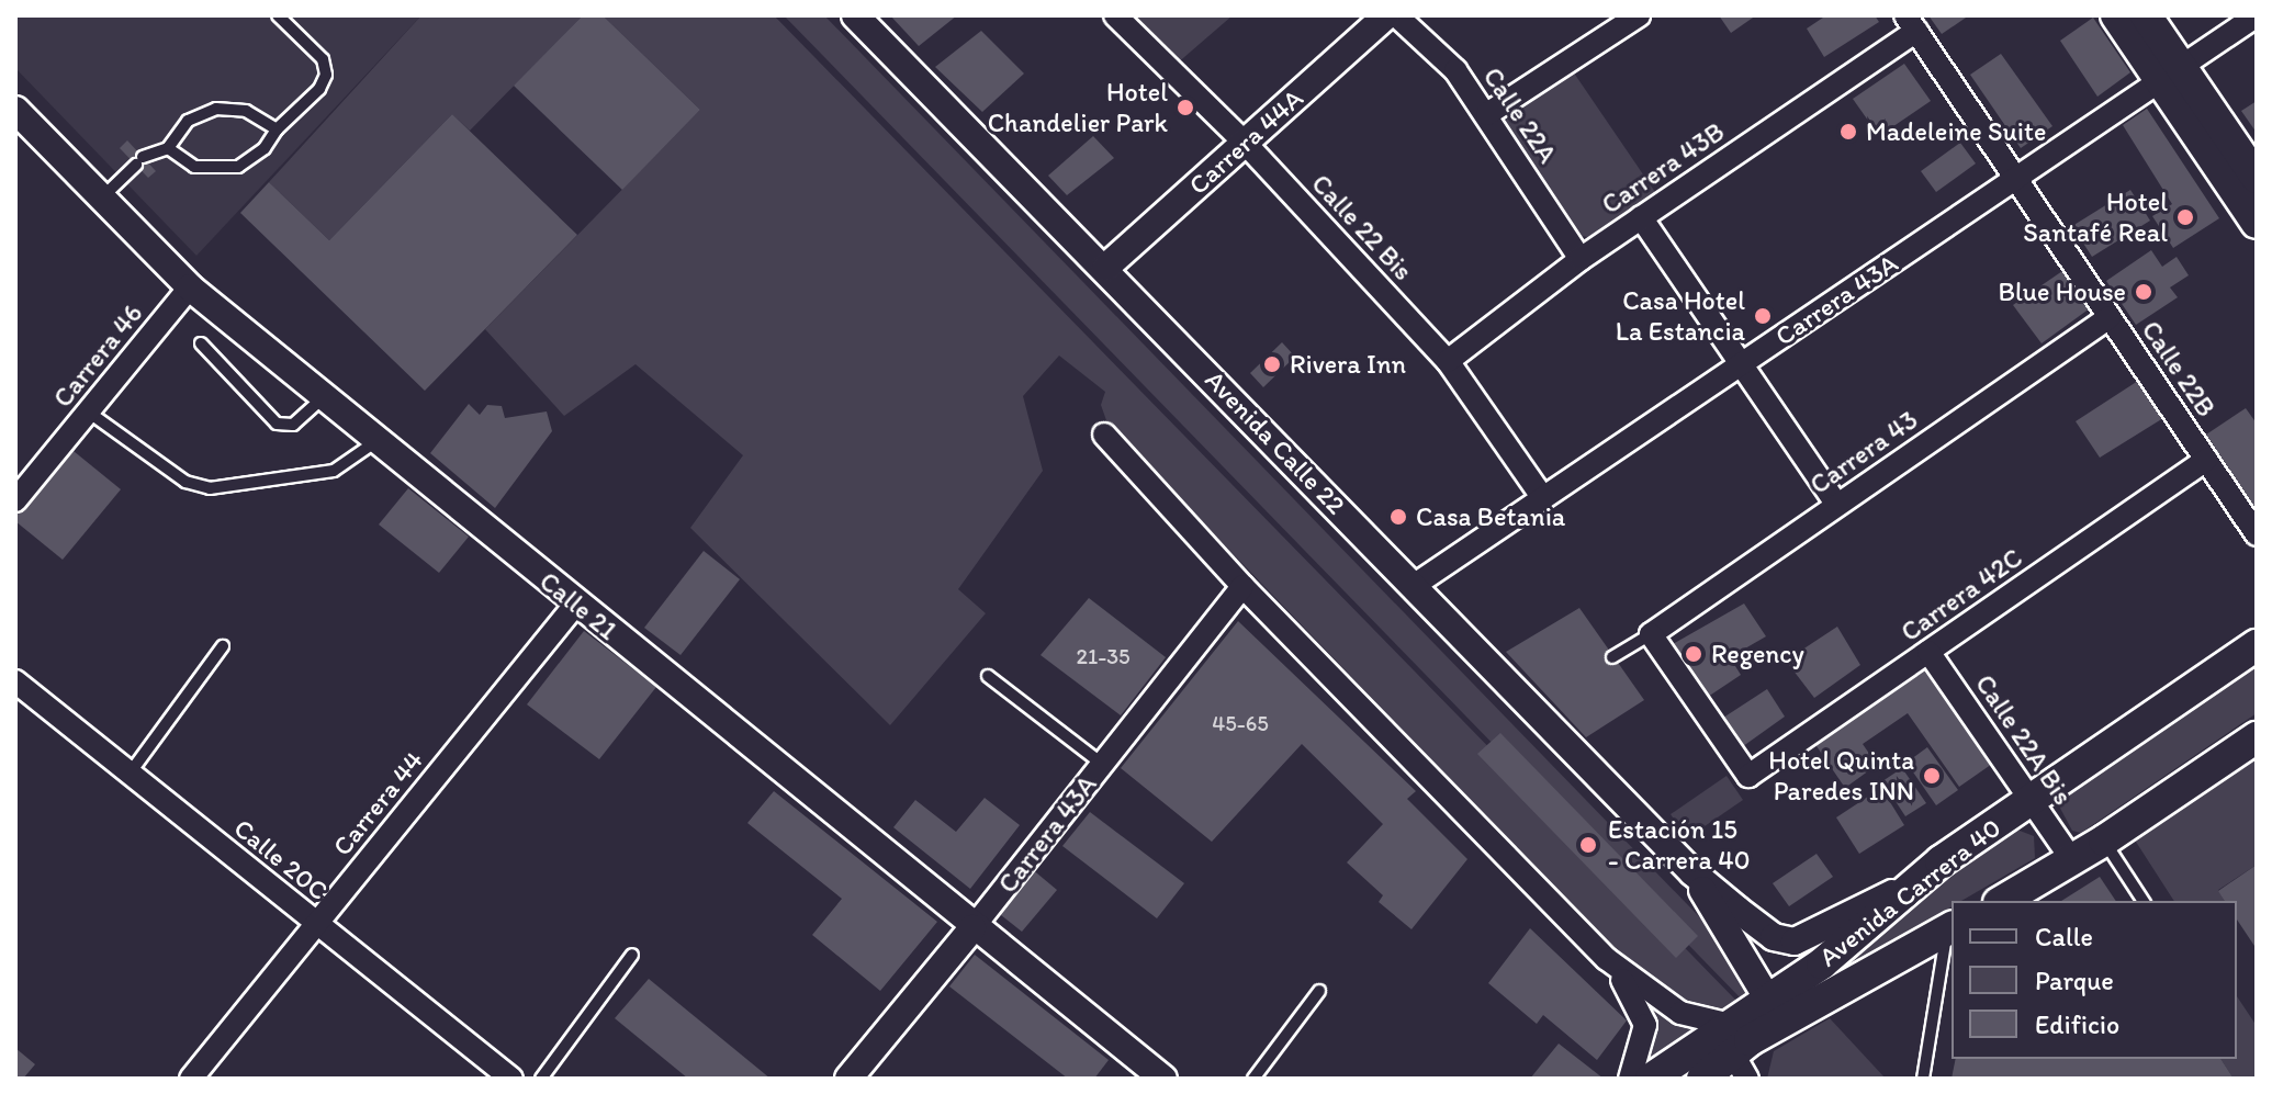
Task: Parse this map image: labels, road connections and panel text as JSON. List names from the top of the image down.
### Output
{
  "streets": {
    "main road": ["Avenida Carrera 40"],
    "street": [
      "Calle 22A",
      "Carrera 44A",
      "Carrera 43B",
      "Calle 22 Bis",
      "Carrera 43A",
      "Carrera 46",
      "Calle 22B",
      "Avenida Calle 22",
      "Carrera 43",
      "Carrera 42C",
      "Calle 21",
      "Calle 22A Bis",
      "Carrera 44",
      "Calle 20C"
    ]
  },
  "crossings": [
    ["Calle 22A", "Carrera 43B"],
    ["Carrera 44A", "Calle 22 Bis"],
    ["Carrera 44A", "Avenida Calle 22"],
    ["Carrera 43B", "Calle 22 Bis"],
    ["Carrera 43B", "Calle 22B"],
    ["Calle 22 Bis", "Carrera 43A"],
    ["Carrera 43A", "Calle 22B"],
    ["Carrera 43A", "Avenida Calle 22"],
    ["Carrera 43A", "Calle 21"],
    ["Carrera 46", "Calle 21"],
    ["Calle 22B", "Carrera 43"],
    ["Calle 22B", "Carrera 42C"],
    ["Avenida Calle 22", "Avenida Carrera 40"],
    ["Carrera 43", "Carrera 42C"],
    ["Carrera 42C", "Calle 22A Bis"],
    ["Calle 21", "Carrera 44"],
    ["Calle 22A Bis", "Avenida Carrera 40"],
    ["Carrera 44", "Calle 20C"]
  ],
  "places": [
    "Hotel Chandelier Park",
    "Madeleine Suite",
    "Hotel Santafé Real",
    "Blue House",
    "Casa Hotel La Estancia",
    "Rivera Inn",
    "Casa Betania",
    "Regency",
    "Hotel Quinta Paredes INN",
    "Estación 15 - Carrera 40"
  ],
  "house_numbers": ["21-35", "45-65"],
  "legend": ["Calle", "Parque", "Edificio"]
}
